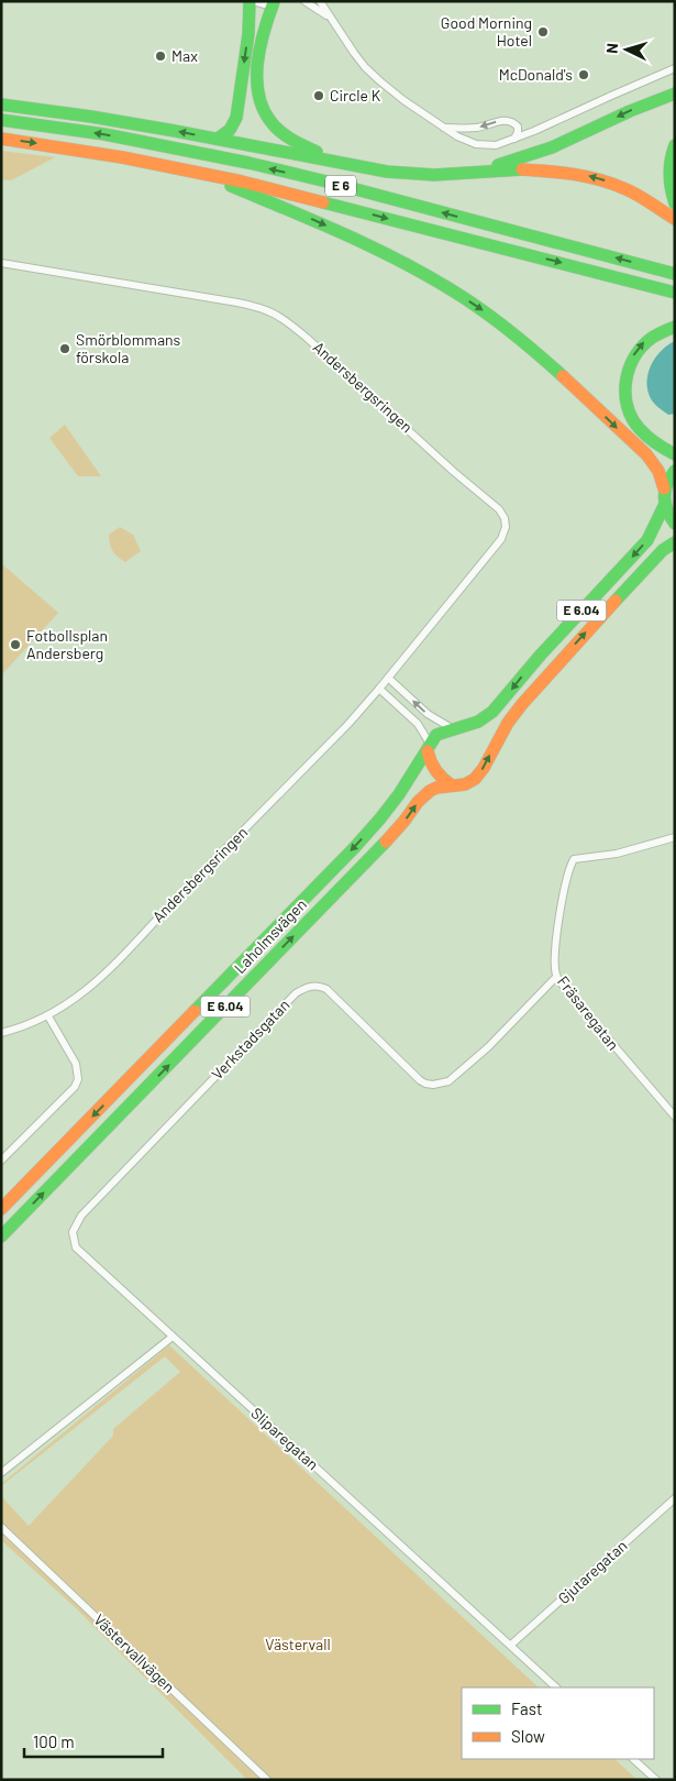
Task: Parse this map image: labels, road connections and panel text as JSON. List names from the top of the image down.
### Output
{
  "streets": {
    "highway": ["E 6", "E 6.04", "Laholmsvägen"],
    "street": [
      "Andersbergsringen",
      "Fräsaregatan",
      "Verkstadsgatan",
      "Sliparegatan",
      "Gjutaregatan",
      "Västervallvägen"
    ]
  },
  "crossings": [
    ["Fräsaregatan", "Verkstadsgatan"],
    ["Verkstadsgatan", "Sliparegatan"],
    ["Sliparegatan", "Gjutaregatan"]
  ],
  "parks": ["Västervall"],
  "places": [
    "Good Morning Hotel",
    "Max",
    "McDonald's",
    "Circle K",
    "Smörblommans förskola",
    "Fotbollsplan Andersberg"
  ],
  "legend": ["Fast", "Slow"],
  "scale_bar": "100 m",
  "north": "left"
}
